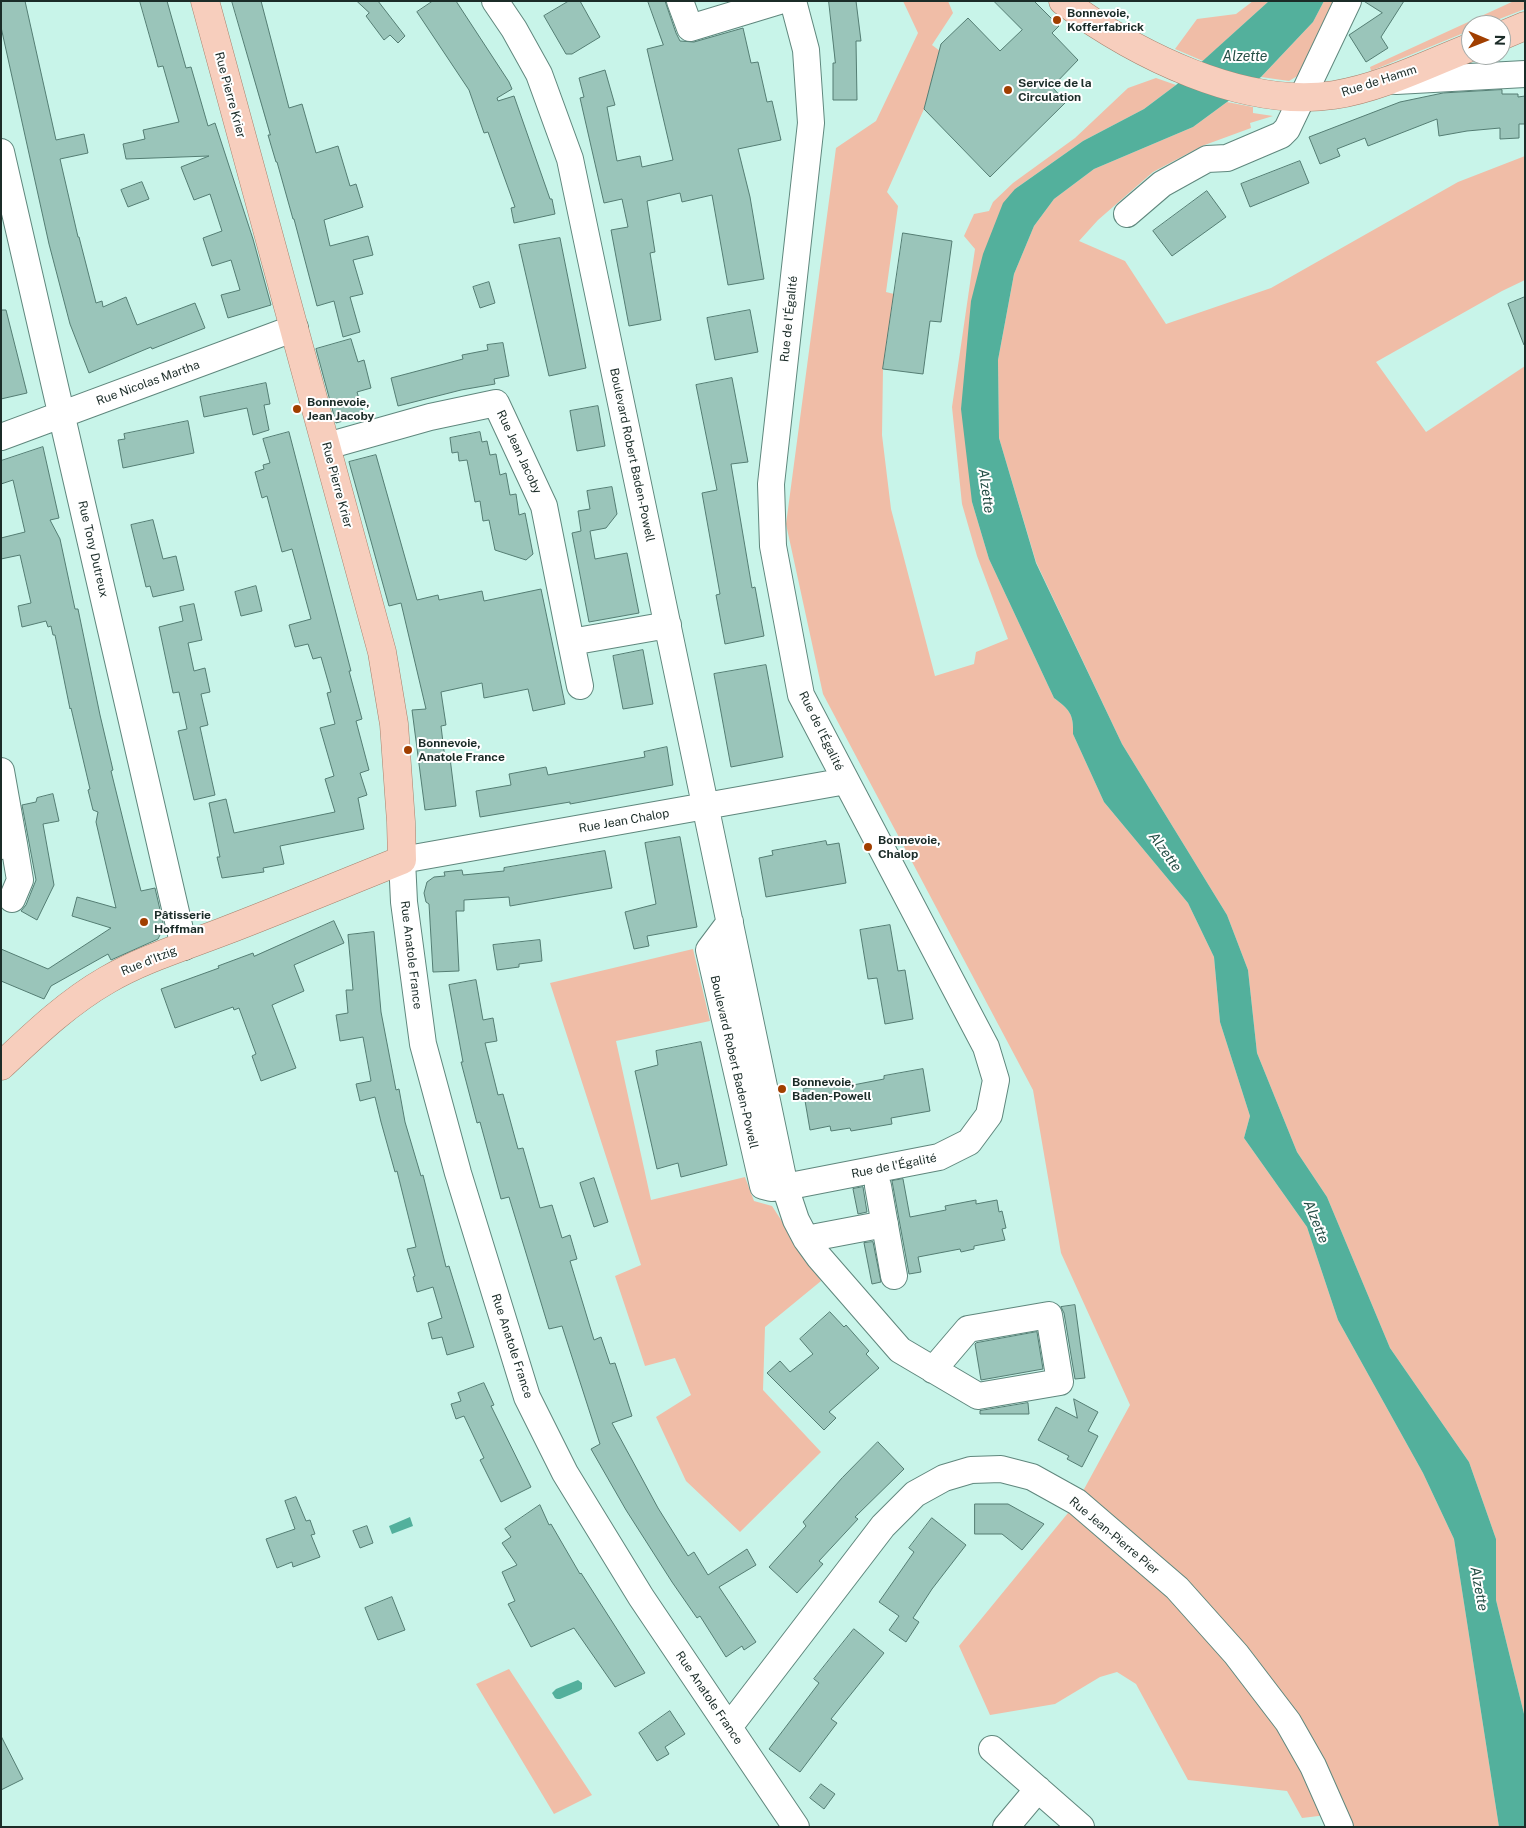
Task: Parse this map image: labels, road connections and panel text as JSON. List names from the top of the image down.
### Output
{
  "streets": {
    "main road": ["Rue de Hamm", "Rue Pierre Krier", "Rue d'Itzig"],
    "street": [
      "Rue de l'Égalité",
      "Rue Nicolas Martha",
      "Rue Jean Jacoby",
      "Boulevard Robert Baden-Powell",
      "Rue Tony Dutreux",
      "Rue Jean Chalop",
      "Rue Anatole France",
      "Rue Jean-Pierre Pier"
    ]
  },
  "crossings": [
    ["Rue Pierre Krier", "Rue Nicolas Martha"],
    ["Rue Pierre Krier", "Rue Jean Jacoby"],
    ["Rue Pierre Krier", "Rue Jean Chalop"],
    ["Rue Pierre Krier", "Rue Anatole France"],
    ["Rue Pierre Krier", "Rue d'Itzig"],
    ["Rue de l'Égalité", "Boulevard Robert Baden-Powell"],
    ["Rue de l'Égalité", "Rue Jean Chalop"],
    ["Rue Nicolas Martha", "Rue Tony Dutreux"],
    ["Boulevard Robert Baden-Powell", "Rue Jean Chalop"],
    ["Rue Tony Dutreux", "Rue d'Itzig"],
    ["Rue Jean Chalop", "Rue Anatole France"],
    ["Rue Jean Chalop", "Rue d'Itzig"],
    ["Rue Anatole France", "Rue d'Itzig"],
    ["Rue Anatole France", "Rue Jean-Pierre Pier"]
  ],
  "water": ["Alzette"],
  "places": [
    "Bonnevoie, Kofferfabrick",
    "Service de la Circulation",
    "Bonnevoie, Jean Jacoby",
    "Bonnevoie, Anatole France",
    "Bonnevoie, Chalop",
    "Pâtisserie Hoffman",
    "Bonnevoie, Baden-Powell"
  ],
  "north": "right"
}
